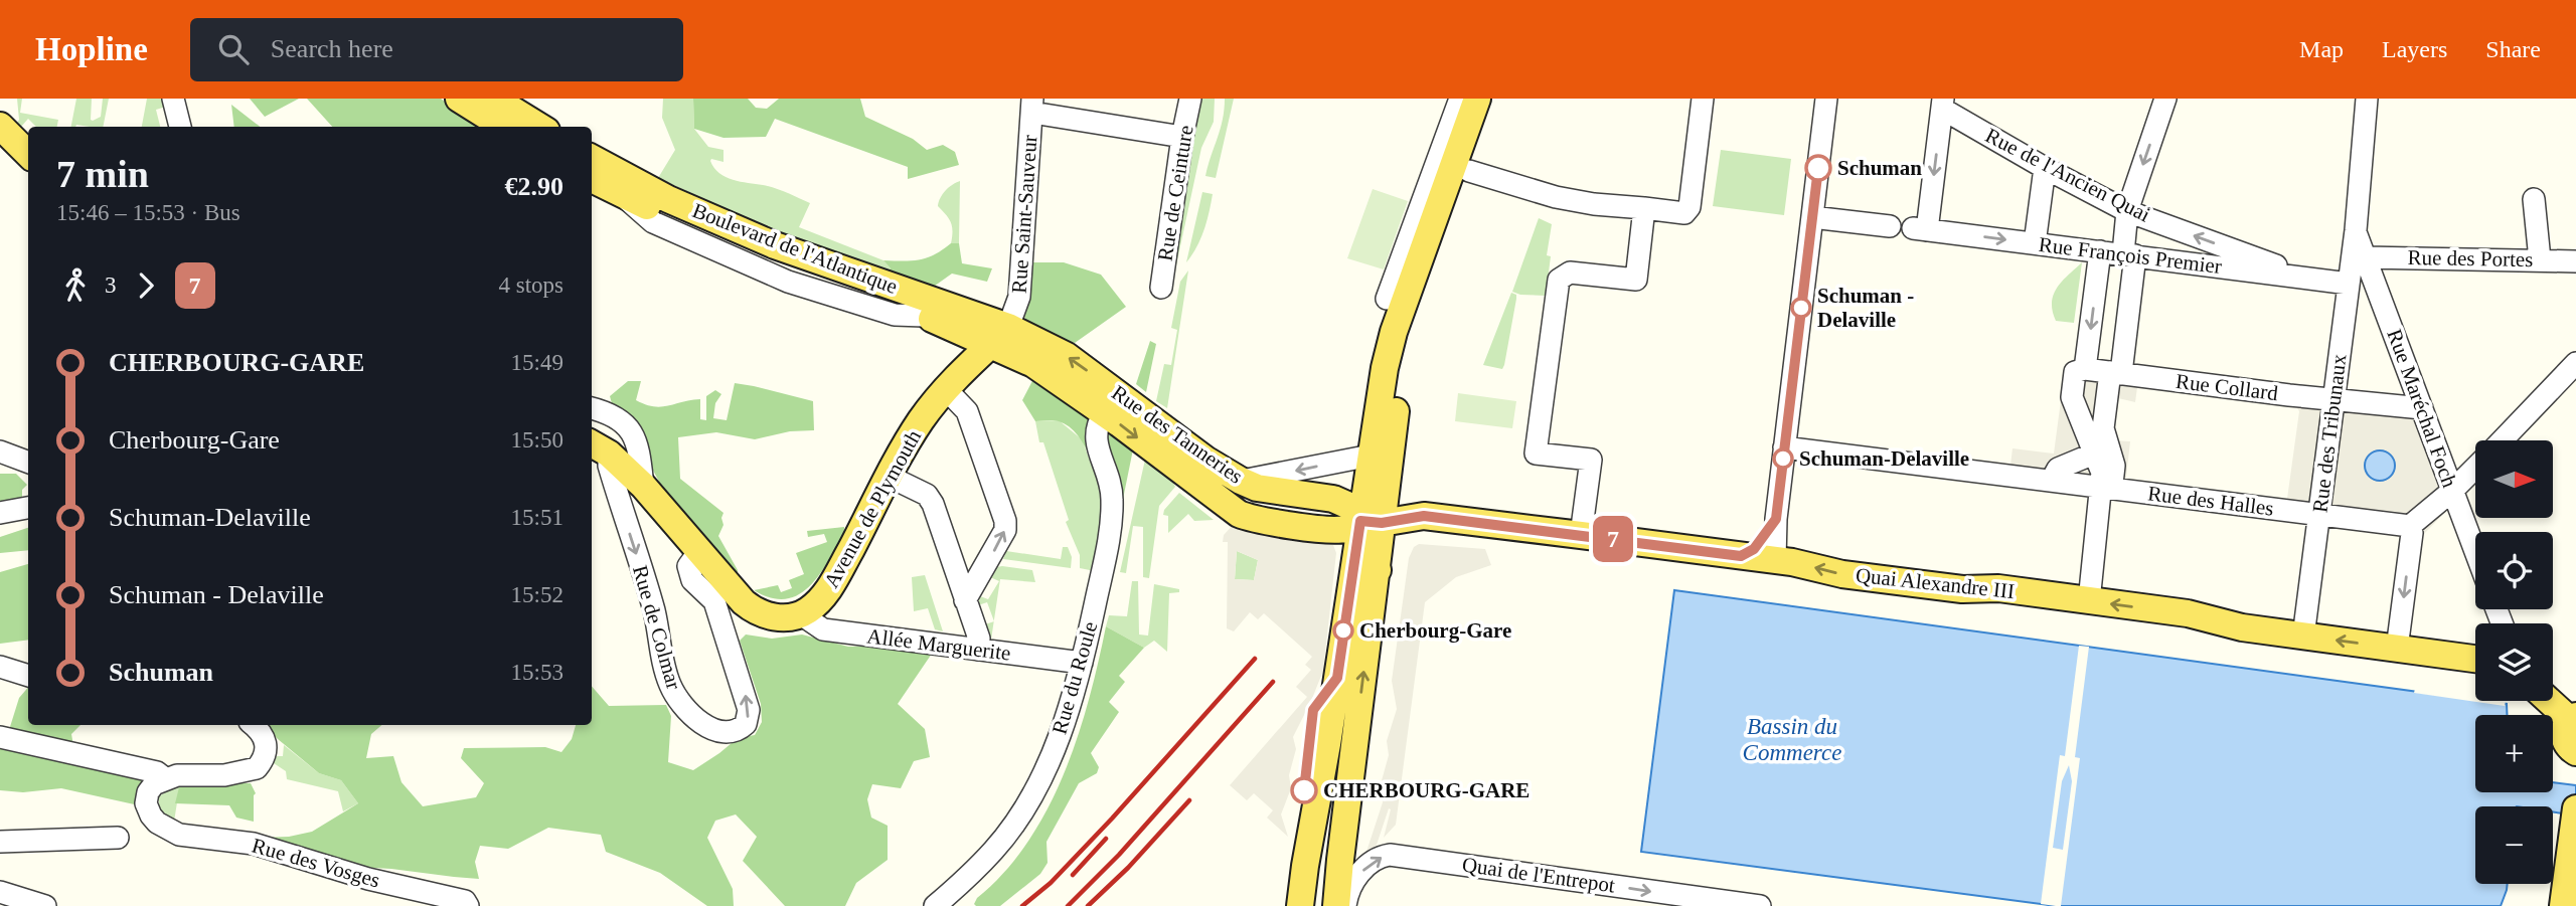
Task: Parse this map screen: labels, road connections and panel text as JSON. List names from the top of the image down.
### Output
{
  "streets": {
    "main road": [
      "Boulevard de l'Atlantique",
      "Rue des Tanneries",
      "Avenue de Plymouth",
      "Quai Alexandre III"
    ],
    "street": [
      "Rue de l'Ancien Quai",
      "Rue de Ceinture",
      "Rue Saint-Sauveur",
      "Rue François Premier",
      "Rue des Portes",
      "Rue Collard",
      "Rue Maréchal Foch",
      "Rue des Tribunaux",
      "Rue des Halles",
      "Rue de Colmar",
      "Allée Marguerite",
      "Rue du Roule",
      "Rue des Vosges",
      "Quai de l'Entrepot"
    ]
  },
  "crossings": [
    ["Rue de l'Ancien Quai", "Rue François Premier"],
    ["Rue Saint-Sauveur", "Boulevard de l'Atlantique"],
    ["Rue Saint-Sauveur", "Rue des Tanneries"],
    ["Rue Saint-Sauveur", "Avenue de Plymouth"],
    ["Boulevard de l'Atlantique", "Rue des Tanneries"],
    ["Boulevard de l'Atlantique", "Avenue de Plymouth"],
    ["Rue François Premier", "Rue des Tribunaux"],
    ["Rue des Portes", "Rue Maréchal Foch"],
    ["Rue Collard", "Rue Maréchal Foch"],
    ["Rue Collard", "Rue des Tribunaux"],
    ["Rue Maréchal Foch", "Rue des Tribunaux"],
    ["Rue des Tribunaux", "Rue des Halles"],
    ["Rue des Tribunaux", "Quai Alexandre III"],
    ["Rue des Tanneries", "Avenue de Plymouth"],
    ["Rue des Tanneries", "Quai Alexandre III"],
    ["Rue des Tanneries", "Rue du Roule"],
    ["Avenue de Plymouth", "Allée Marguerite"],
    ["Allée Marguerite", "Rue du Roule"]
  ],
  "one_way": ["Rue de l'Ancien Quai", "Quai Alexandre III", "Quai de l'Entrepot"],
  "water": ["Bassin du Commerce"],
  "places": [
    "Schuman",
    "Schuman - Delaville",
    "Schuman-Delaville",
    "Cherbourg-Gare",
    "CHERBOURG-GARE"
  ],
  "lines": ["bus line 7"],
  "north": "right",
  "page": {
    "header": "Hopline",
    "search": "Search here",
    "nav": ["Map", "Layers", "Share"],
    "on_map": "7",
    "heading": ["7 min", "15:46 – 15:53 · Bus", "€2.90"],
    "legs": ["3", "7", "4 stops"],
    "list": [
      {
        "name": "CHERBOURG-GARE",
        "value": "15:49"
      },
      {
        "name": "Cherbourg-Gare",
        "value": "15:50"
      },
      {
        "name": "Schuman-Delaville",
        "value": "15:51"
      },
      {
        "name": "Schuman - Delaville",
        "value": "15:52"
      },
      {
        "name": "Schuman",
        "value": "15:53"
      }
    ],
    "map_buttons": ["+", "−"]
  }
}
